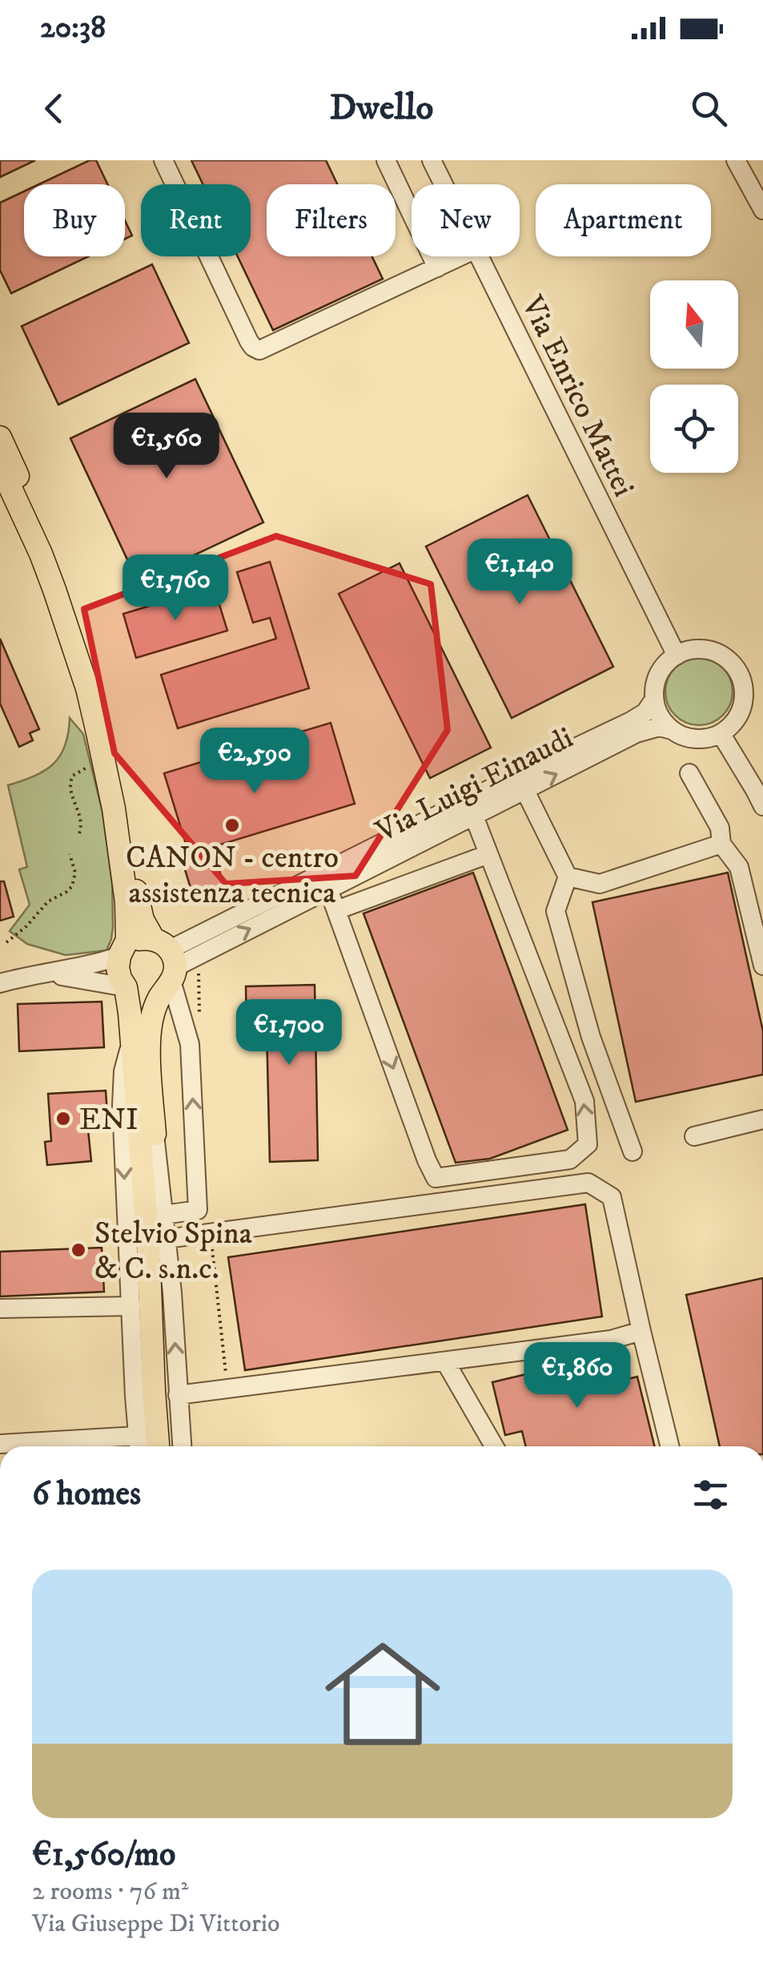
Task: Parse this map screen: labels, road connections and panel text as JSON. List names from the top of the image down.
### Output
{
  "streets": {
    "street": ["Via Enrico Mattei", "Via Luigi Einaudi"]
  },
  "crossings": [
    ["Via Enrico Mattei", "Via Luigi Einaudi"]
  ],
  "places": ["CANON - centro assistenza tecnica", "ENI", "Stelvio Spina & C. s.n.c."],
  "north": "top",
  "page": {
    "status": "20:38",
    "header": "Dwello",
    "chip": [
      "Buy",
      "Rent",
      "Filters",
      "New",
      "Apartment"
    ],
    "price": [
      "€1,560",
      "€1,140",
      "€1,760",
      "€2,590",
      "€1,700",
      "€1,860"
    ],
    "heading": "6 homes",
    "list": [
      {
        "name": "€1,560/mo",
        "note": "2 rooms · 76 m² · Via Giuseppe Di Vittorio"
      }
    ]
  }
}
